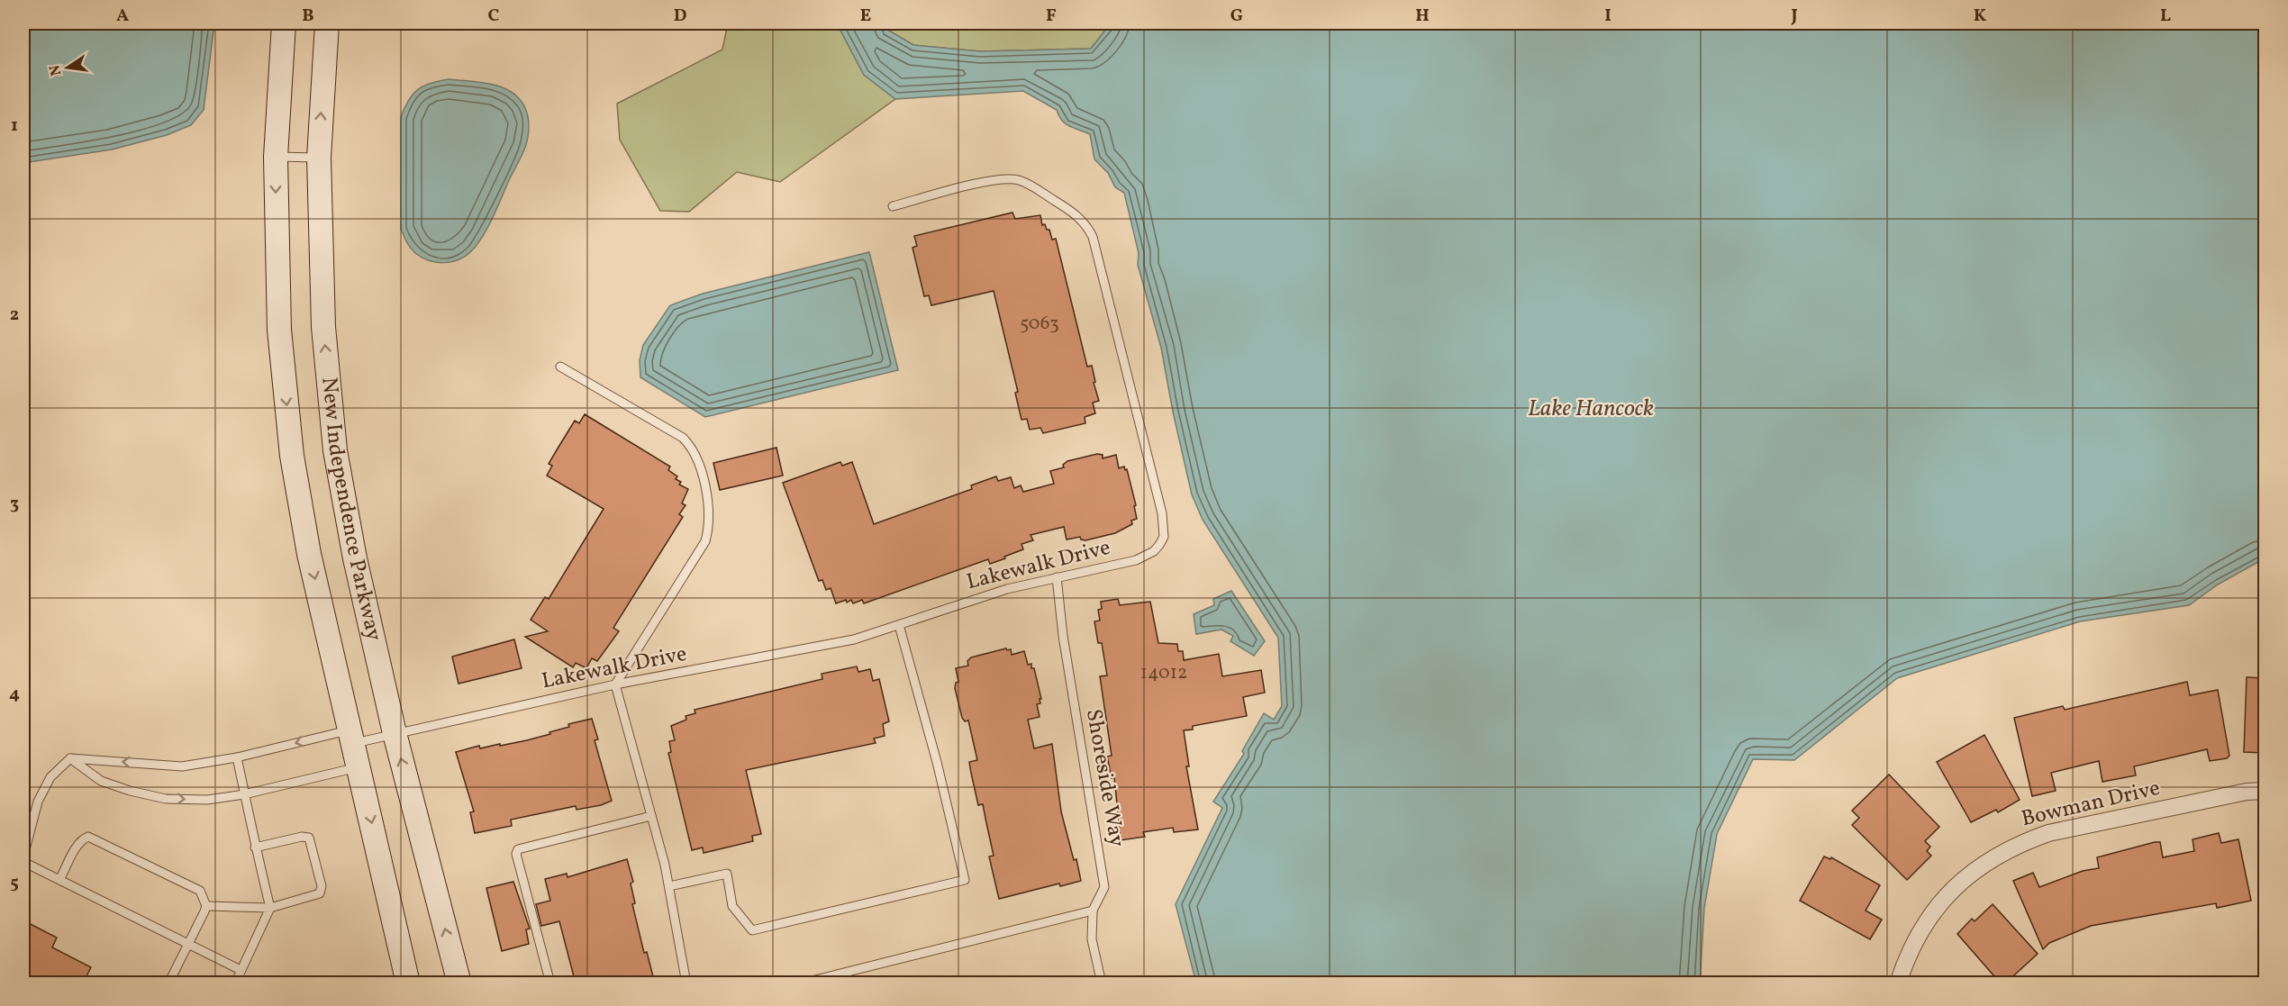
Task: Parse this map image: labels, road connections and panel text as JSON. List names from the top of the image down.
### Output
{
  "streets": {
    "street": ["New Independence Parkway", "Bowman Drive"],
    "lane": ["Lakewalk Drive", "Shoreside Way"]
  },
  "crossings": [
    ["New Independence Parkway", "Lakewalk Drive"],
    ["Lakewalk Drive", "Shoreside Way"]
  ],
  "water": ["Lake Hancock"],
  "house_numbers": ["5063", "14012"],
  "north": "left",
  "grid": {
    "columns": [
      "A",
      "B",
      "C",
      "D",
      "E",
      "F",
      "G",
      "H",
      "I",
      "J",
      "K",
      "L"
    ],
    "rows": [
      "1",
      "2",
      "3",
      "4",
      "5"
    ]
  }
}
